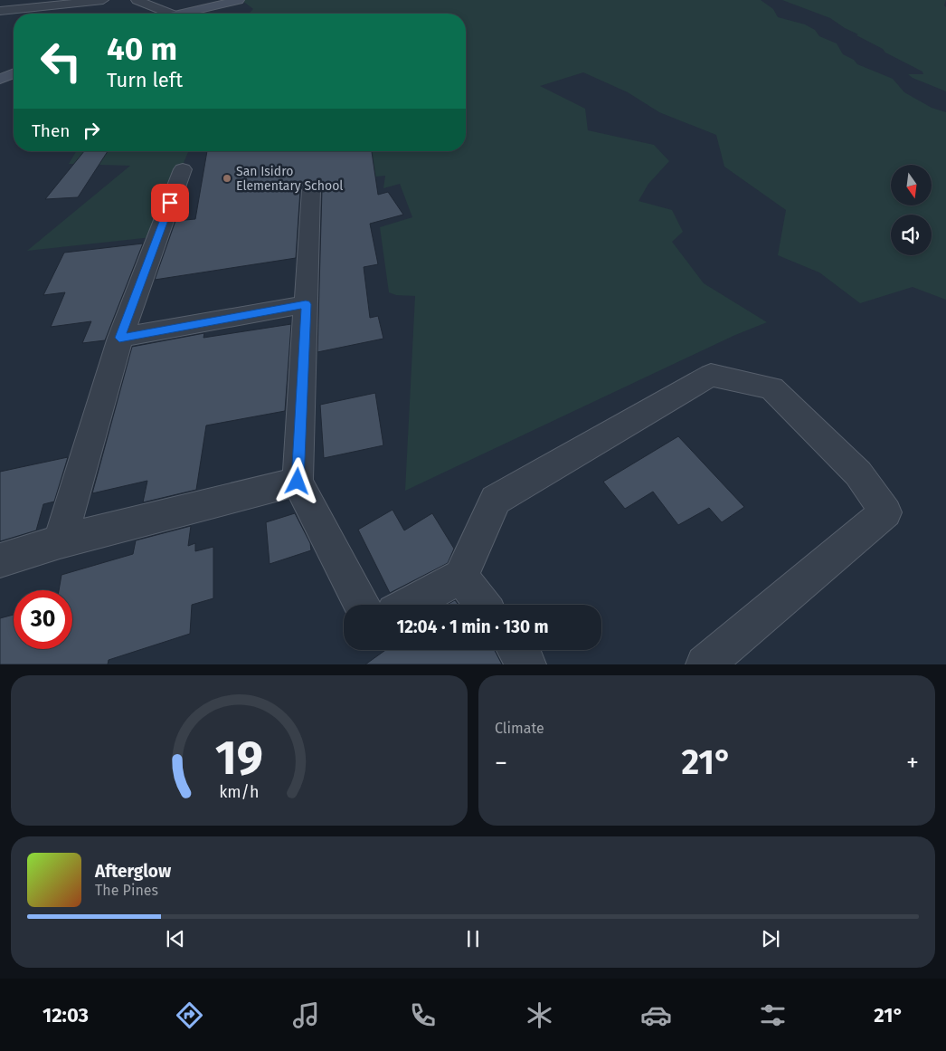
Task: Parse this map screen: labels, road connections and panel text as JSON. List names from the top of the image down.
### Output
{
  "places": ["San Isidro Elementary School"],
  "north": "bottom",
  "page": {
    "turn": ["40 m", "Turn left"],
    "then": "Then",
    "limit": "30",
    "trip": "12:04 · 1 min · 130 m",
    "tile": "Climate",
    "heat": ["−", "21°", "+"],
    "song": ["Afterglow", "The Pines"],
    "tabs": ["12:03", "21°"],
    "gauge": ["19", "km/h"]
  }
}
